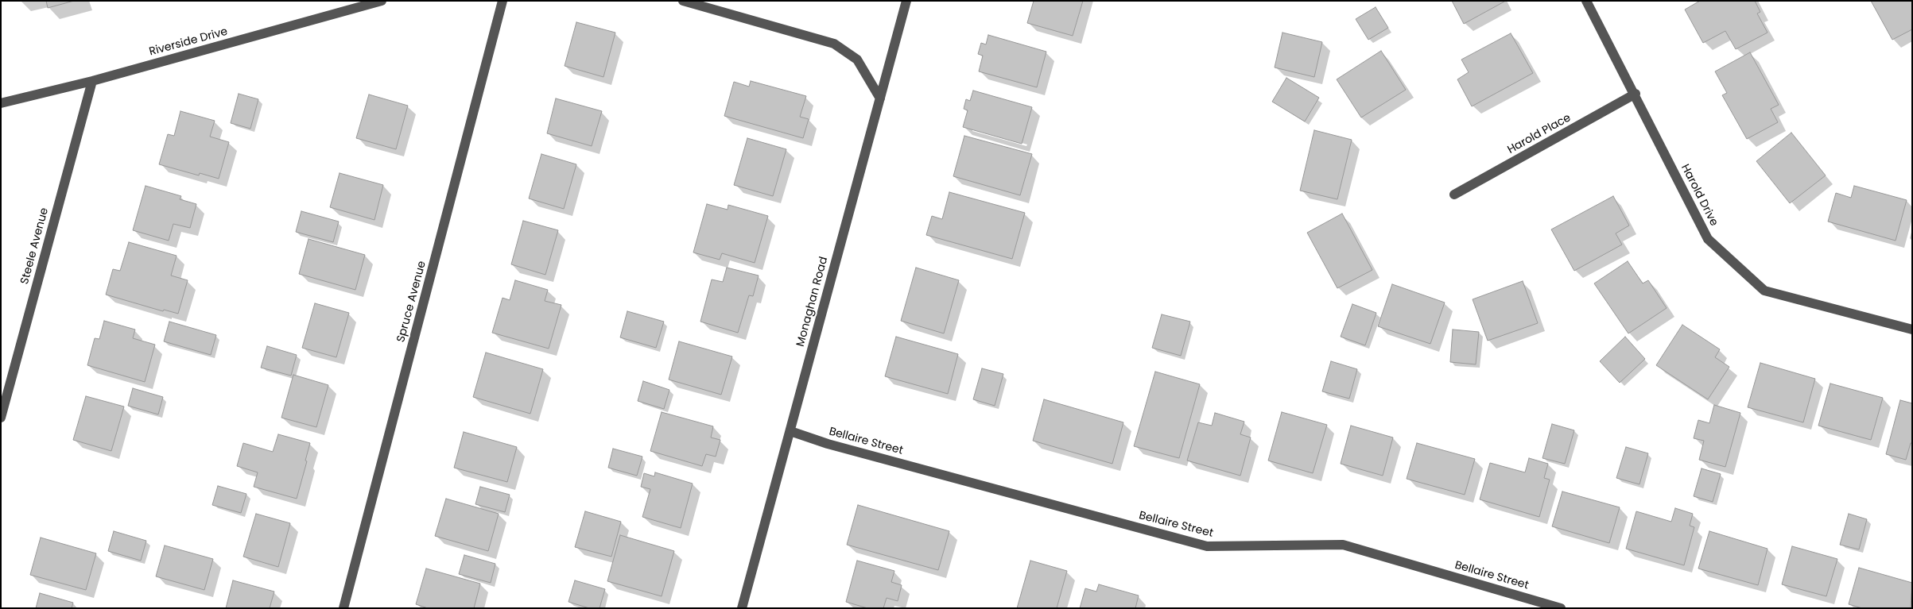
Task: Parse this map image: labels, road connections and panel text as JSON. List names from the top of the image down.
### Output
{
  "streets": {
    "street": [
      "Riverside Drive",
      "Harold Place",
      "Harold Drive",
      "Steele Avenue",
      "Spruce Avenue",
      "Monaghan Road",
      "Bellaire Street"
    ]
  },
  "crossings": [
    ["Riverside Drive", "Steele Avenue"],
    ["Harold Place", "Harold Drive"],
    ["Monaghan Road", "Bellaire Street"]
  ]
}
